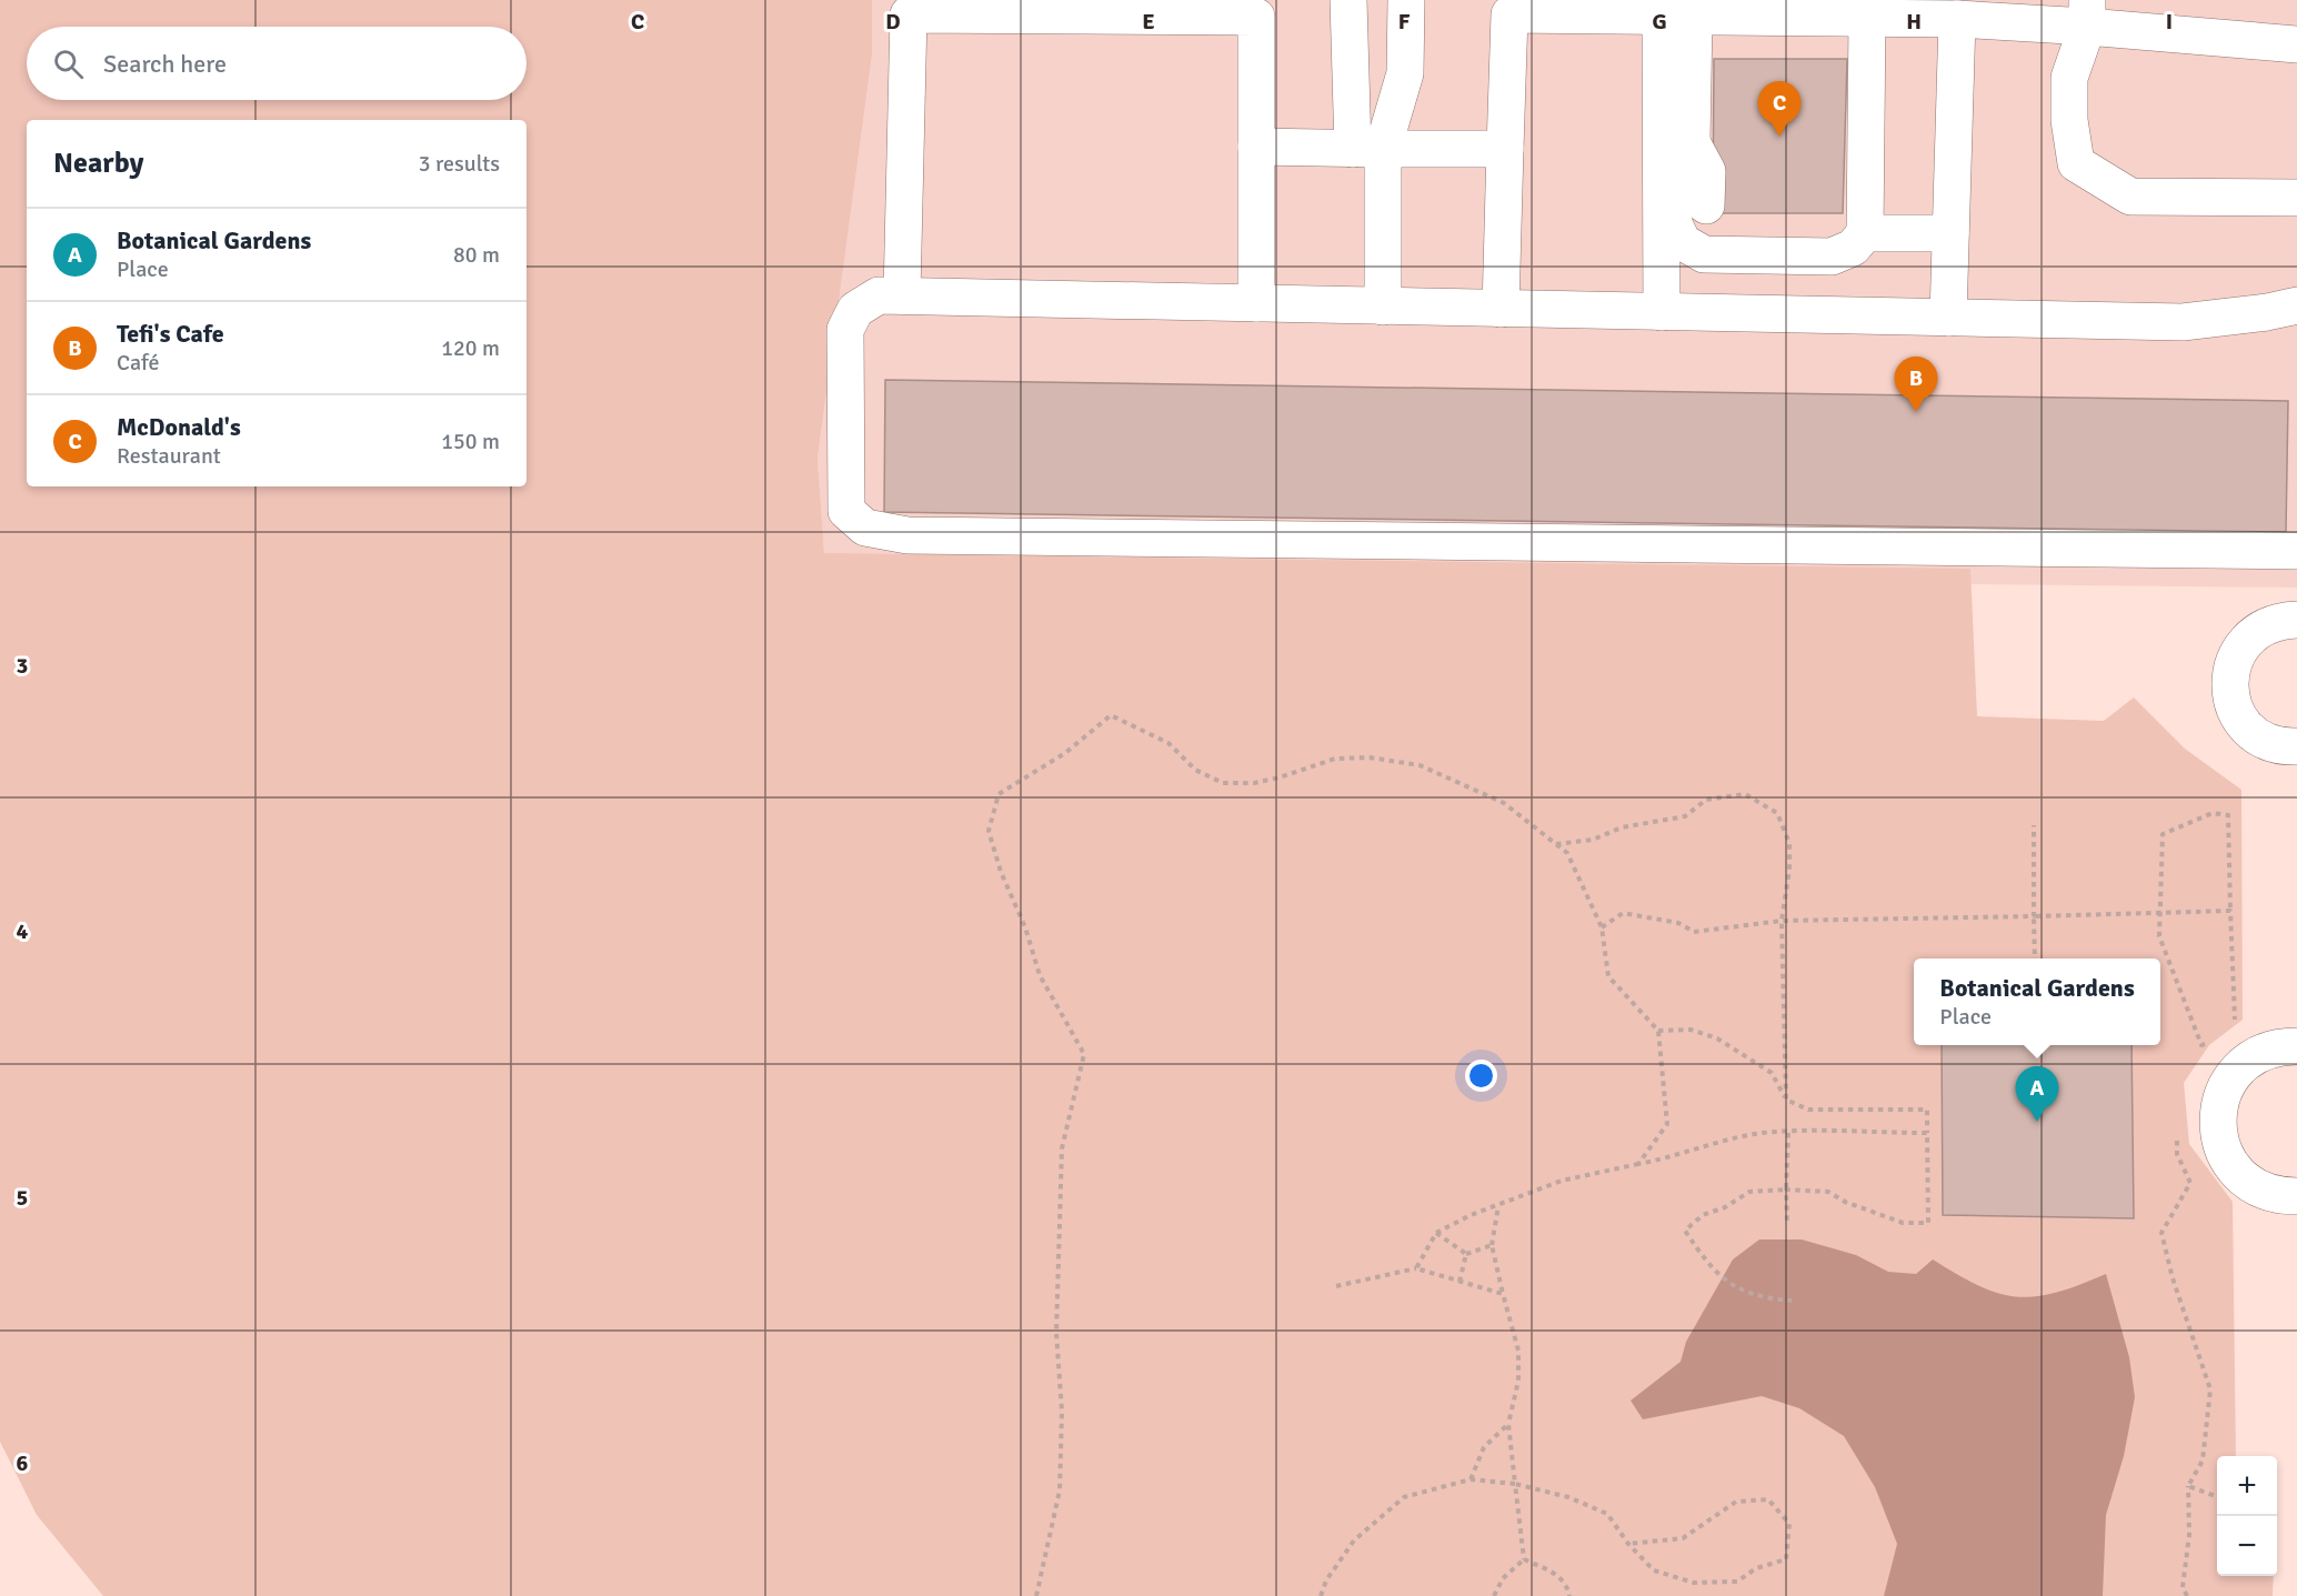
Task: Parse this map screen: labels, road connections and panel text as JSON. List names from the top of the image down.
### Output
{
  "page": {
    "search": "Search here",
    "pins": ["C", "B", "A"],
    "heading": ["Nearby", "3 results"],
    "list": [
      {
        "mark": "A",
        "name": "Botanical Gardens",
        "note": "Place",
        "value": "80 m"
      },
      {
        "mark": "B",
        "name": "Tefi's Cafe",
        "note": "Café",
        "value": "120 m"
      },
      {
        "mark": "C",
        "name": "McDonald's",
        "note": "Restaurant",
        "value": "150 m"
      }
    ],
    "popup": ["Botanical Gardens", "Place"],
    "map_buttons": ["+", "−"]
  },
  "grid": {
    "columns": [
      "C",
      "D",
      "E",
      "F",
      "G",
      "H",
      "I"
    ],
    "rows": [
      "3",
      "4",
      "5",
      "6"
    ]
  }
}
